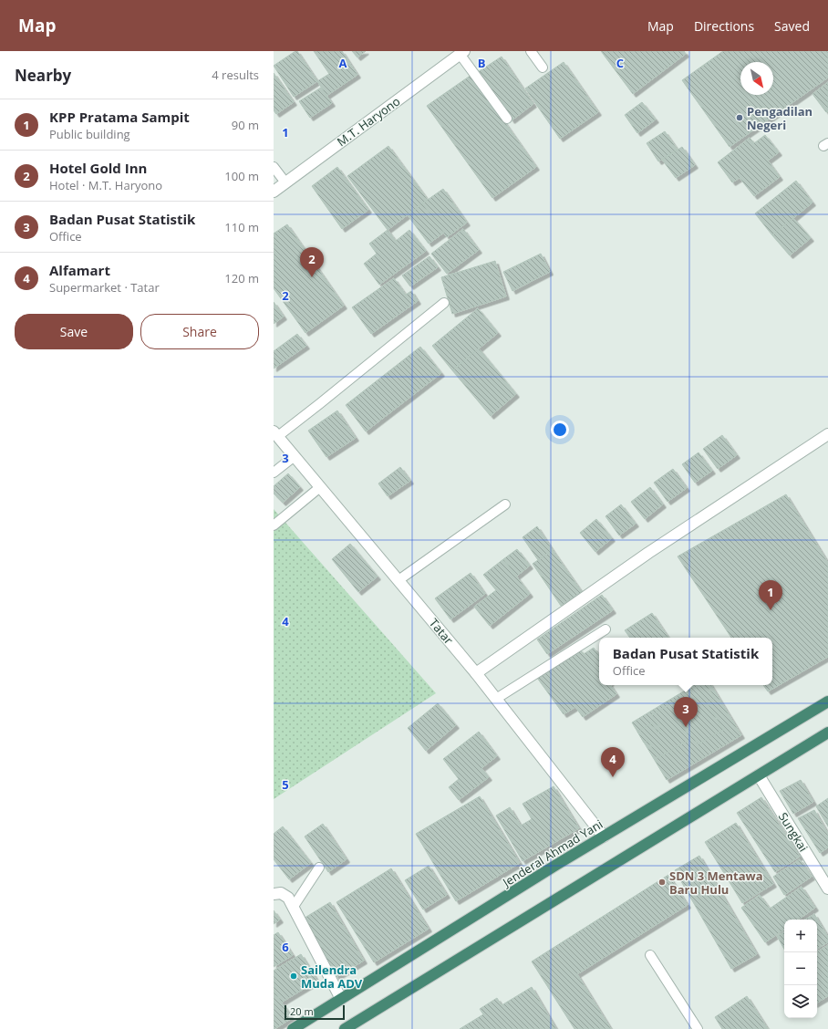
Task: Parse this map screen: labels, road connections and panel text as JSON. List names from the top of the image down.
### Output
{
  "streets": {
    "highway": ["Jenderal Ahmad Yani"],
    "street": ["M.T. Haryono", "Tatar", "Sungkai"]
  },
  "crossings": [
    ["Tatar", "Jenderal Ahmad Yani"]
  ],
  "places": ["Pengadilan Negeri", "SDN 3 Mentawa Baru Hulu", "Sailendra Muda ADV"],
  "scale_bar": "20 m",
  "north": "bottom right",
  "page": {
    "header": "Map",
    "nav": ["Map", "Directions", "Saved"],
    "heading": ["Nearby", "4 results"],
    "list": [
      {
        "mark": "1",
        "name": "KPP Pratama Sampit",
        "note": "Public building",
        "value": "90 m"
      },
      {
        "mark": "2",
        "name": "Hotel Gold Inn",
        "note": "Hotel · M.T. Haryono",
        "value": "100 m"
      },
      {
        "mark": "3",
        "name": "Badan Pusat Statistik",
        "note": "Office",
        "value": "110 m"
      },
      {
        "mark": "4",
        "name": "Alfamart",
        "note": "Supermarket · Tatar",
        "value": "120 m"
      }
    ],
    "pins": [
      "2",
      "1",
      "3",
      "4"
    ],
    "buttons": ["Save", "Share"],
    "popup": ["Badan Pusat Statistik", "Office"],
    "map_buttons": ["+", "−"],
    "scale": "20 m"
  },
  "grid": {
    "columns": ["A", "B", "C"],
    "rows": [
      "1",
      "2",
      "3",
      "4",
      "5",
      "6"
    ]
  }
}
